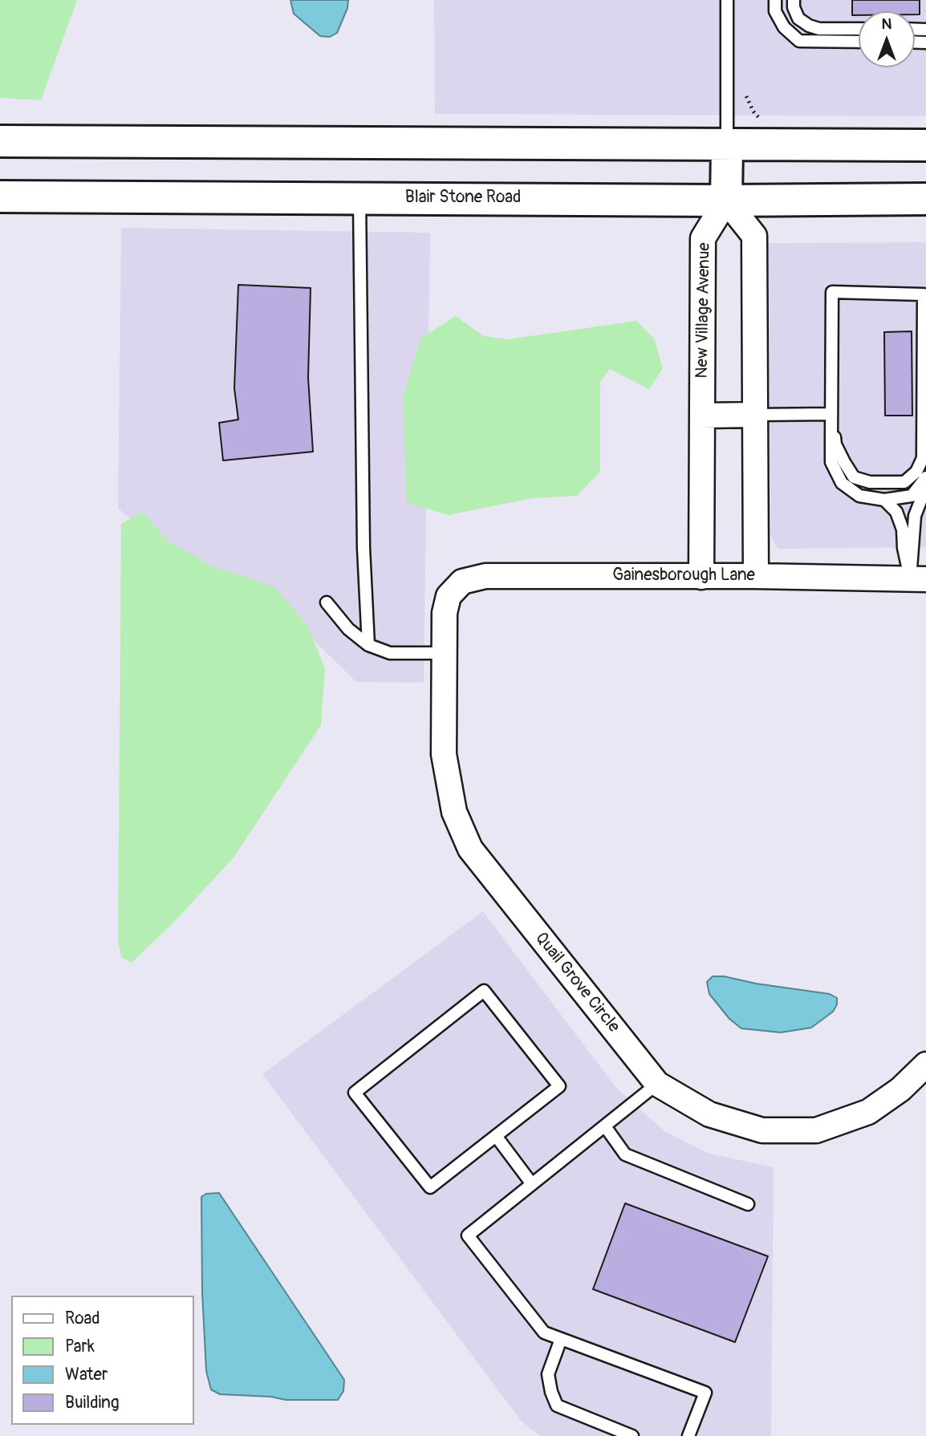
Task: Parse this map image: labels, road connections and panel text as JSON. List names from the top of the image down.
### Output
{
  "streets": {
    "main road": ["Blair Stone Road"],
    "street": ["New Village Avenue", "Gainesborough Lane", "Quail Grove Circle"]
  },
  "crossings": [
    ["Blair Stone Road", "New Village Avenue"],
    ["New Village Avenue", "Gainesborough Lane"],
    ["Gainesborough Lane", "Quail Grove Circle"]
  ],
  "legend": [
    "Road",
    "Park",
    "Water",
    "Building"
  ],
  "north": "top"
}
